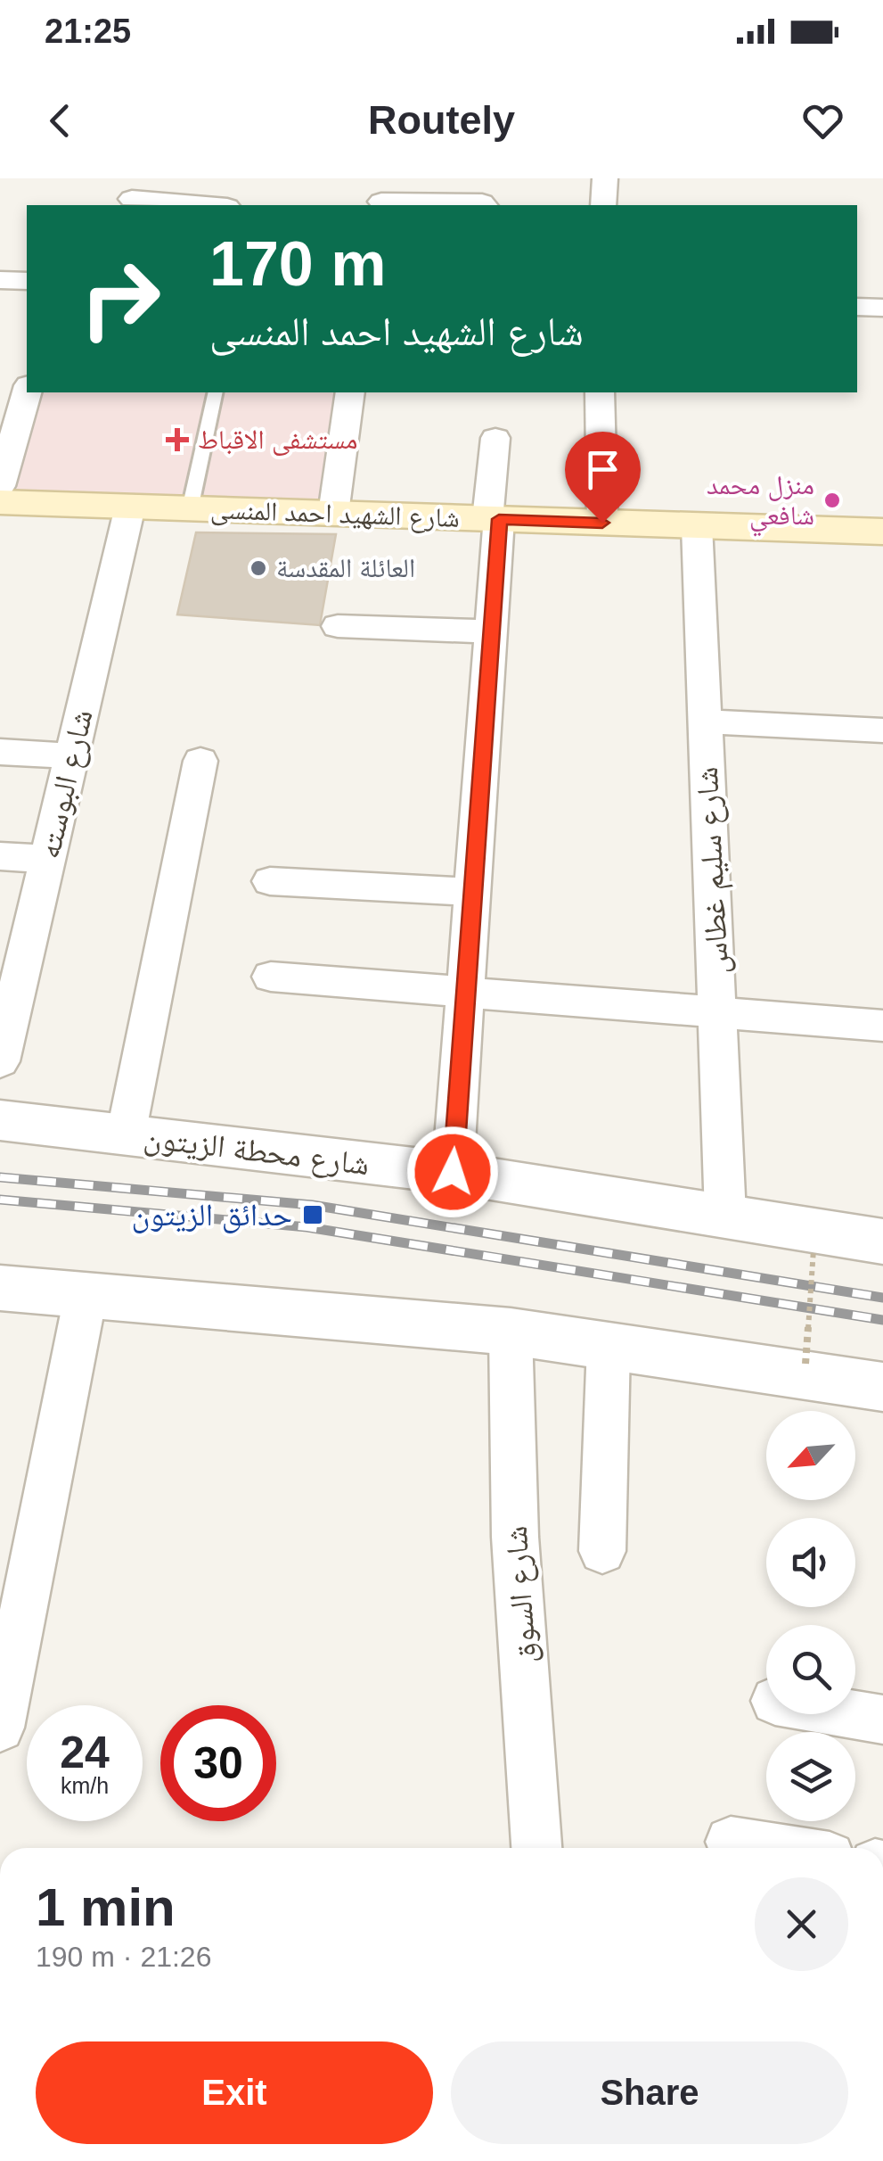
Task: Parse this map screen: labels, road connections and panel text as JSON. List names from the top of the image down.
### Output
{
  "streets": {
    "main road": ["شارع الشهيد احمد المنسى"],
    "street": [
      "شارع البوسته",
      "شارع سليم غطاس",
      "شارع محطة الزيتون",
      "شارع السوق"
    ]
  },
  "crossings": [
    ["شارع الشهيد احمد المنسى", "شارع البوسته"],
    ["شارع الشهيد احمد المنسى", "شارع سليم غطاس"],
    ["شارع سليم غطاس", "شارع محطة الزيتون"]
  ],
  "places": {
    "health": ["مستشفى الاقباط"],
    "other": ["منزل محمد شافعي", "العائلة المقدسة"],
    "transit": ["حدائق الزيتون"]
  },
  "north": "bottom left",
  "page": {
    "status": "21:25",
    "header": "Routely",
    "turn": ["170 m", "شارع الشهيد احمد المنسى"],
    "speed": "24 km/h",
    "limit": "30",
    "heading": ["1 min", "190 m · 21:26"],
    "buttons": ["Exit", "Share"]
  }
}
